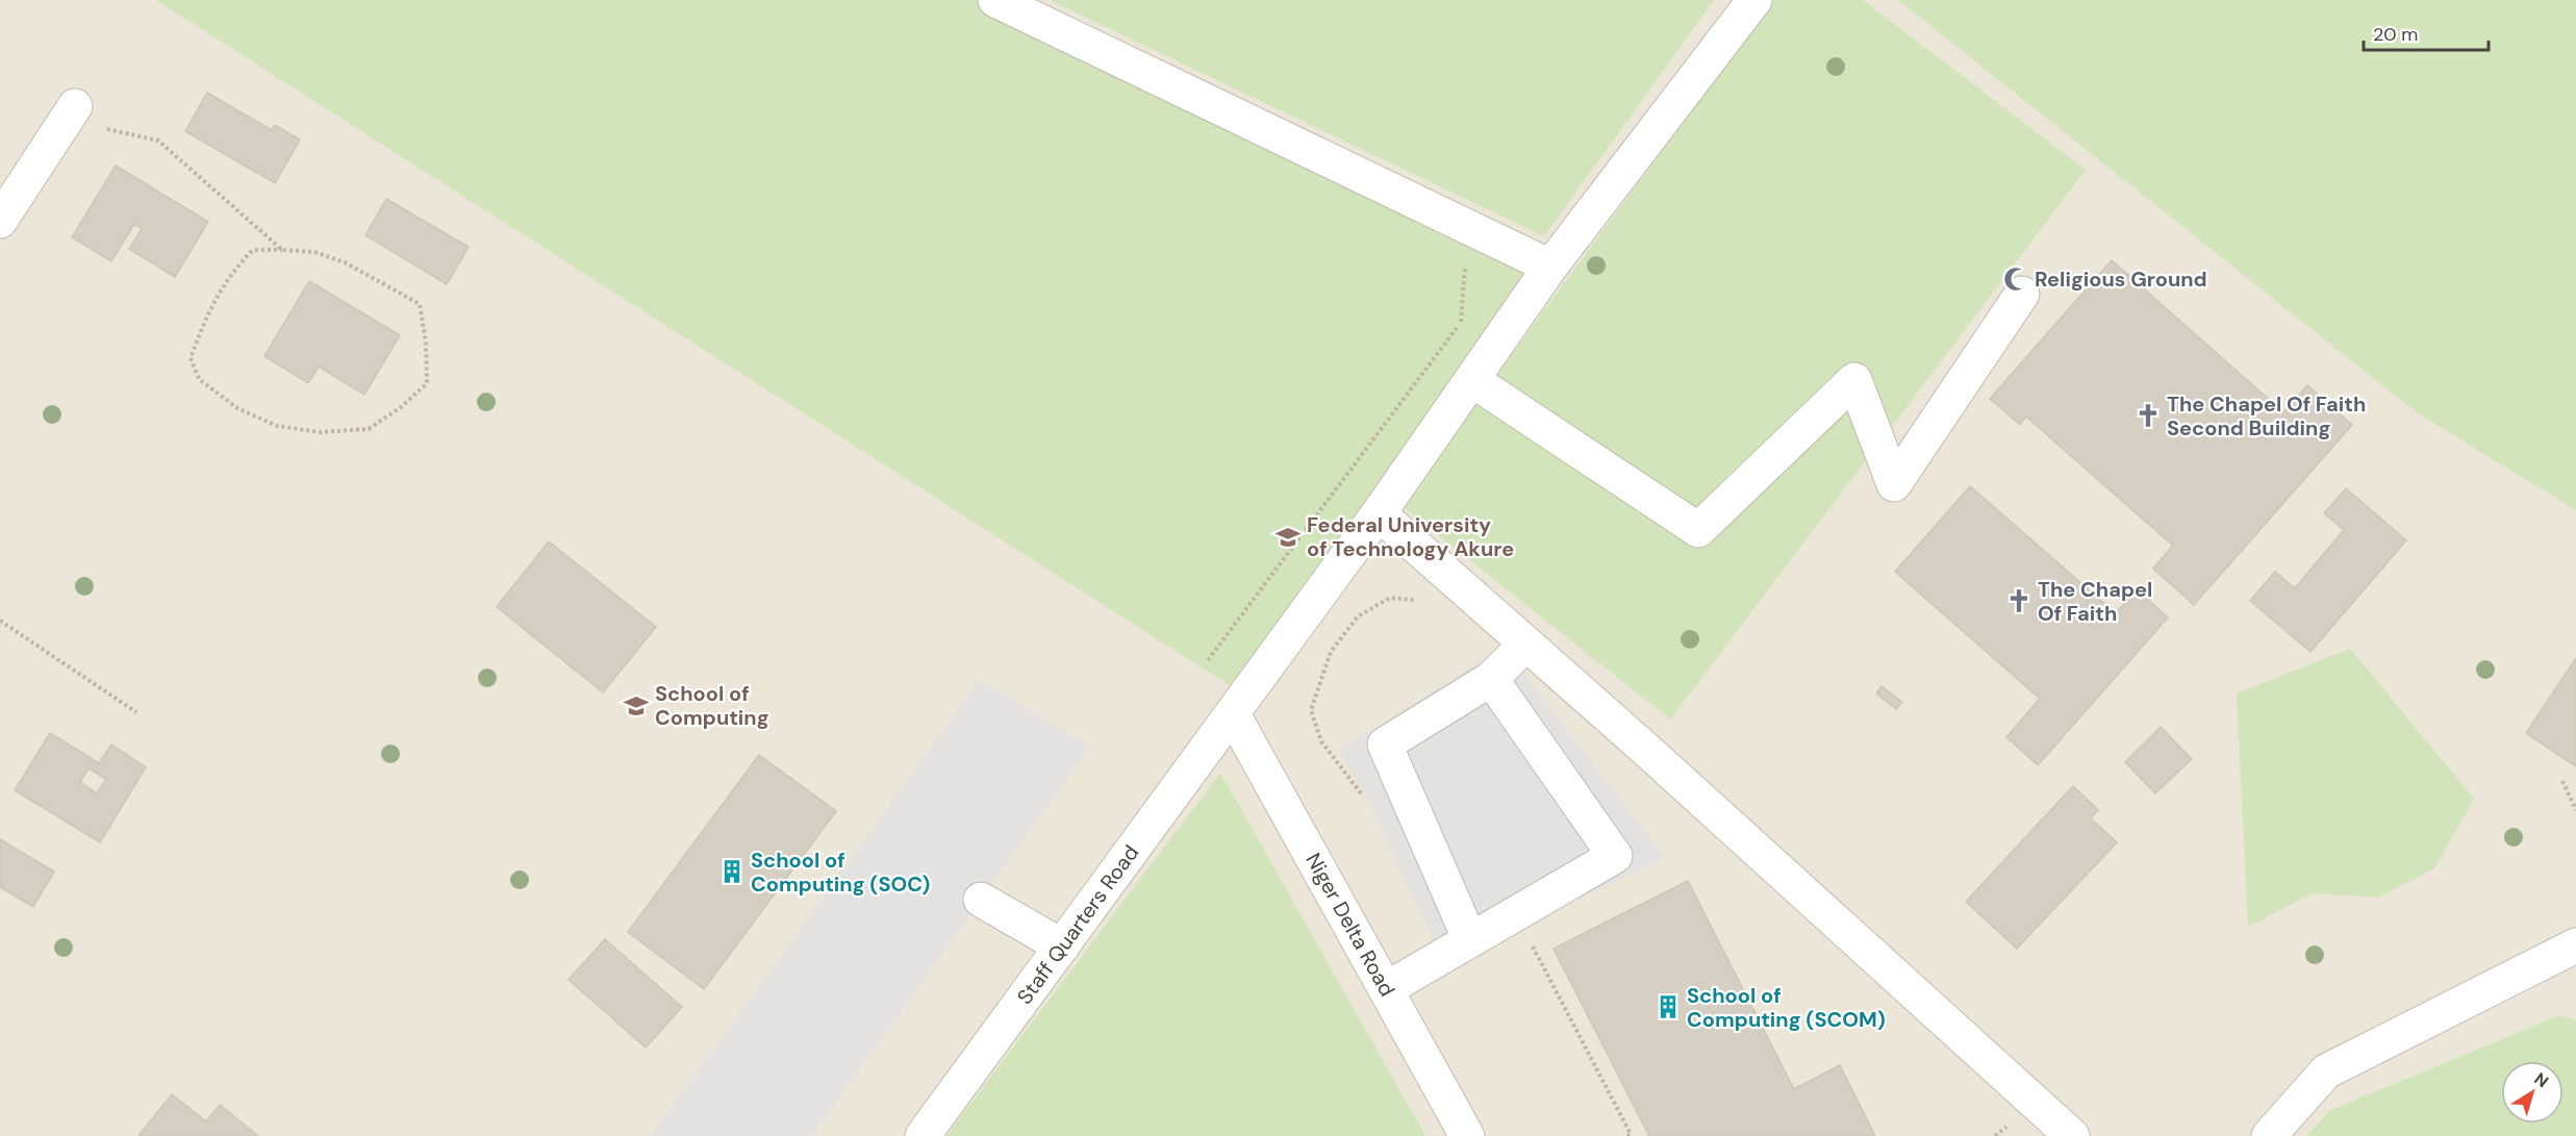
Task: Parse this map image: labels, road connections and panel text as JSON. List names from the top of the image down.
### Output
{
  "streets": {
    "street": ["Staff Quarters Road", "Niger Delta Road"]
  },
  "crossings": [
    ["Staff Quarters Road", "Niger Delta Road"]
  ],
  "places": {
    "mosque": ["Religious Ground"],
    "church": ["The Chapel Of Faith Second Building", "The Chapel Of Faith"],
    "school or university": ["Federal University of Technology Akure", "School of Computing"],
    "building": ["School of Computing (SOC)", "School of Computing (SCOM)"]
  },
  "scale_bar": "20 m",
  "north": "top right"
}
